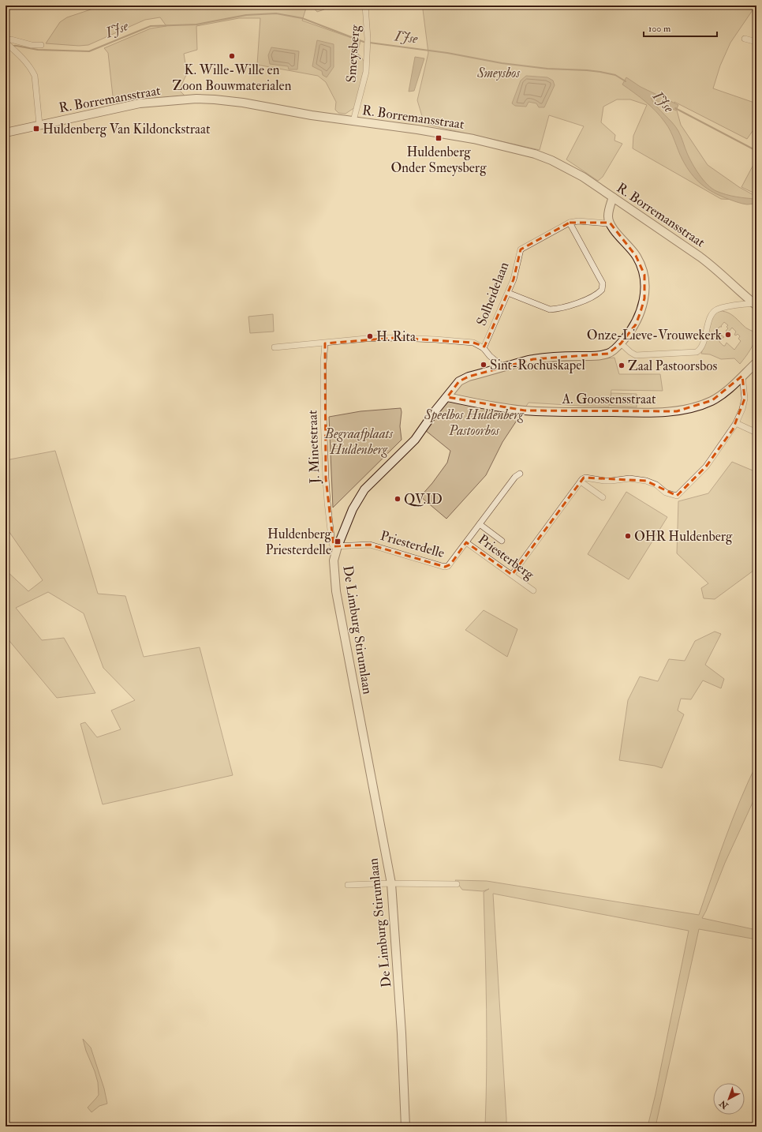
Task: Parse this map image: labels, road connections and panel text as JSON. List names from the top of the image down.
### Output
{
  "streets": {
    "street": [
      "Smeysberg",
      "R. Borremansstraat",
      "Solheidelaan",
      "A. Goossensstraat",
      "J. Minetstraat",
      "Priesterdelle",
      "Priesterberg",
      "De Limburg Stirumlaan"
    ]
  },
  "crossings": [
    ["Smeysberg", "R. Borremansstraat"],
    ["Solheidelaan", "De Limburg Stirumlaan"],
    ["A. Goossensstraat", "De Limburg Stirumlaan"],
    ["J. Minetstraat", "Priesterdelle"],
    ["J. Minetstraat", "De Limburg Stirumlaan"],
    ["Priesterdelle", "Priesterberg"],
    ["Priesterdelle", "De Limburg Stirumlaan"]
  ],
  "water": ["IJse"],
  "parks": ["Smeysbos", "Speelbos Huldenberg Pastoorbos", "Begraafplaats Huldenberg"],
  "places": {
    "other": [
      "K. Wille-Wille en Zoon Bouwmaterialen",
      "Onze-Lieve-Vrouwekerk",
      "H. Rita",
      "Sint-Rochuskapel",
      "Zaal Pastoorsbos",
      "QV.ID",
      "OHR Huldenberg"
    ],
    "transit": ["Huldenberg Van Kildonckstraat", "Huldenberg Onder Smeysberg", "Huldenberg Priesterdelle"]
  },
  "scale_bar": "100 m",
  "north": "bottom left"
}
